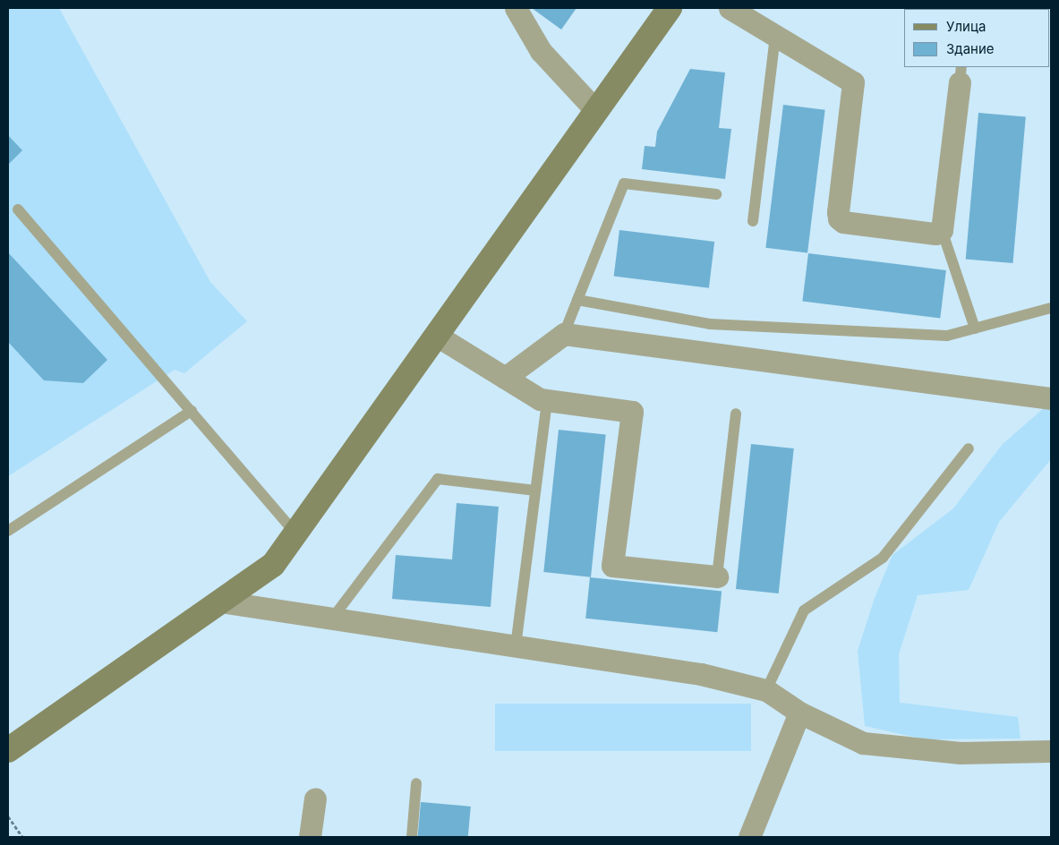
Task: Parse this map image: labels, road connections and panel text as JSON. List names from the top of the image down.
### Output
{
  "legend": ["Улица", "Здание"]
}
